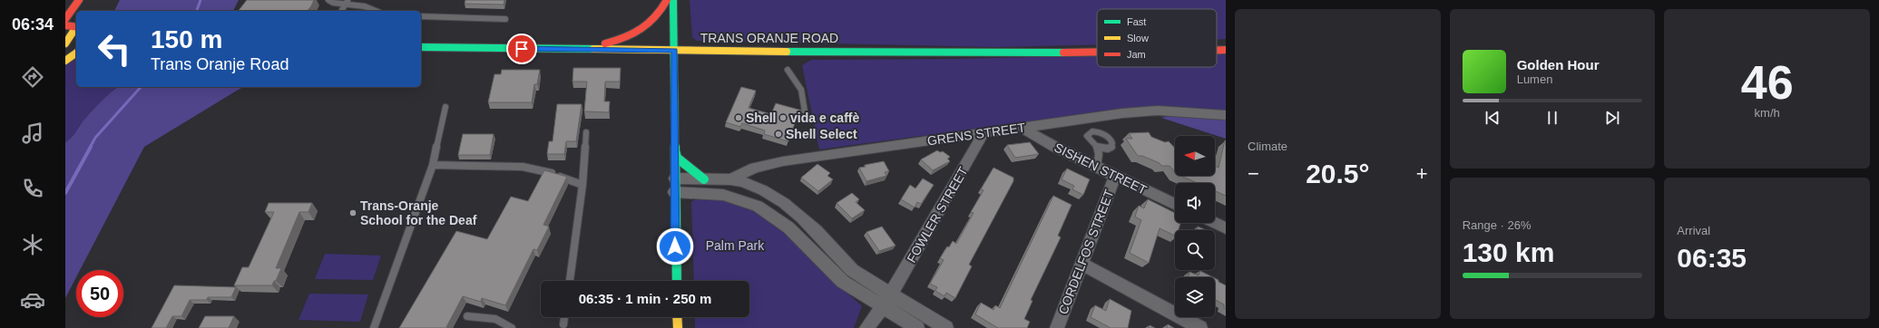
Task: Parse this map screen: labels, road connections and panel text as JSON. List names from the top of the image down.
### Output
{
  "streets": {
    "main road": ["TRANS ORANJE ROAD"],
    "street": [
      "GRENS STREET",
      "SISHEN STREET",
      "FOWLER STREET",
      "CORDELFOS STREET"
    ]
  },
  "crossings": [
    ["GRENS STREET", "SISHEN STREET"],
    ["GRENS STREET", "FOWLER STREET"],
    ["SISHEN STREET", "CORDELFOS STREET"]
  ],
  "parks": ["Palm Park"],
  "places": [
    "Shell",
    "vida e caffè",
    "Shell Select",
    "Trans-Oranje School for the Deaf"
  ],
  "legend": ["Fast", "Slow", "Jam"],
  "north": "left",
  "page": {
    "tabs": "06:34",
    "tile": [
      "Climate",
      ["46", "km/h"],
      ["Range · 26%", "130 km"],
      ["Arrival", "06:35"]
    ],
    "turn": ["150 m", "Trans Oranje Road"],
    "song": ["Golden Hour", "Lumen"],
    "heat": ["−", "20.5°", "+"],
    "limit": "50",
    "trip": "06:35 · 1 min · 250 m"
  }
}
